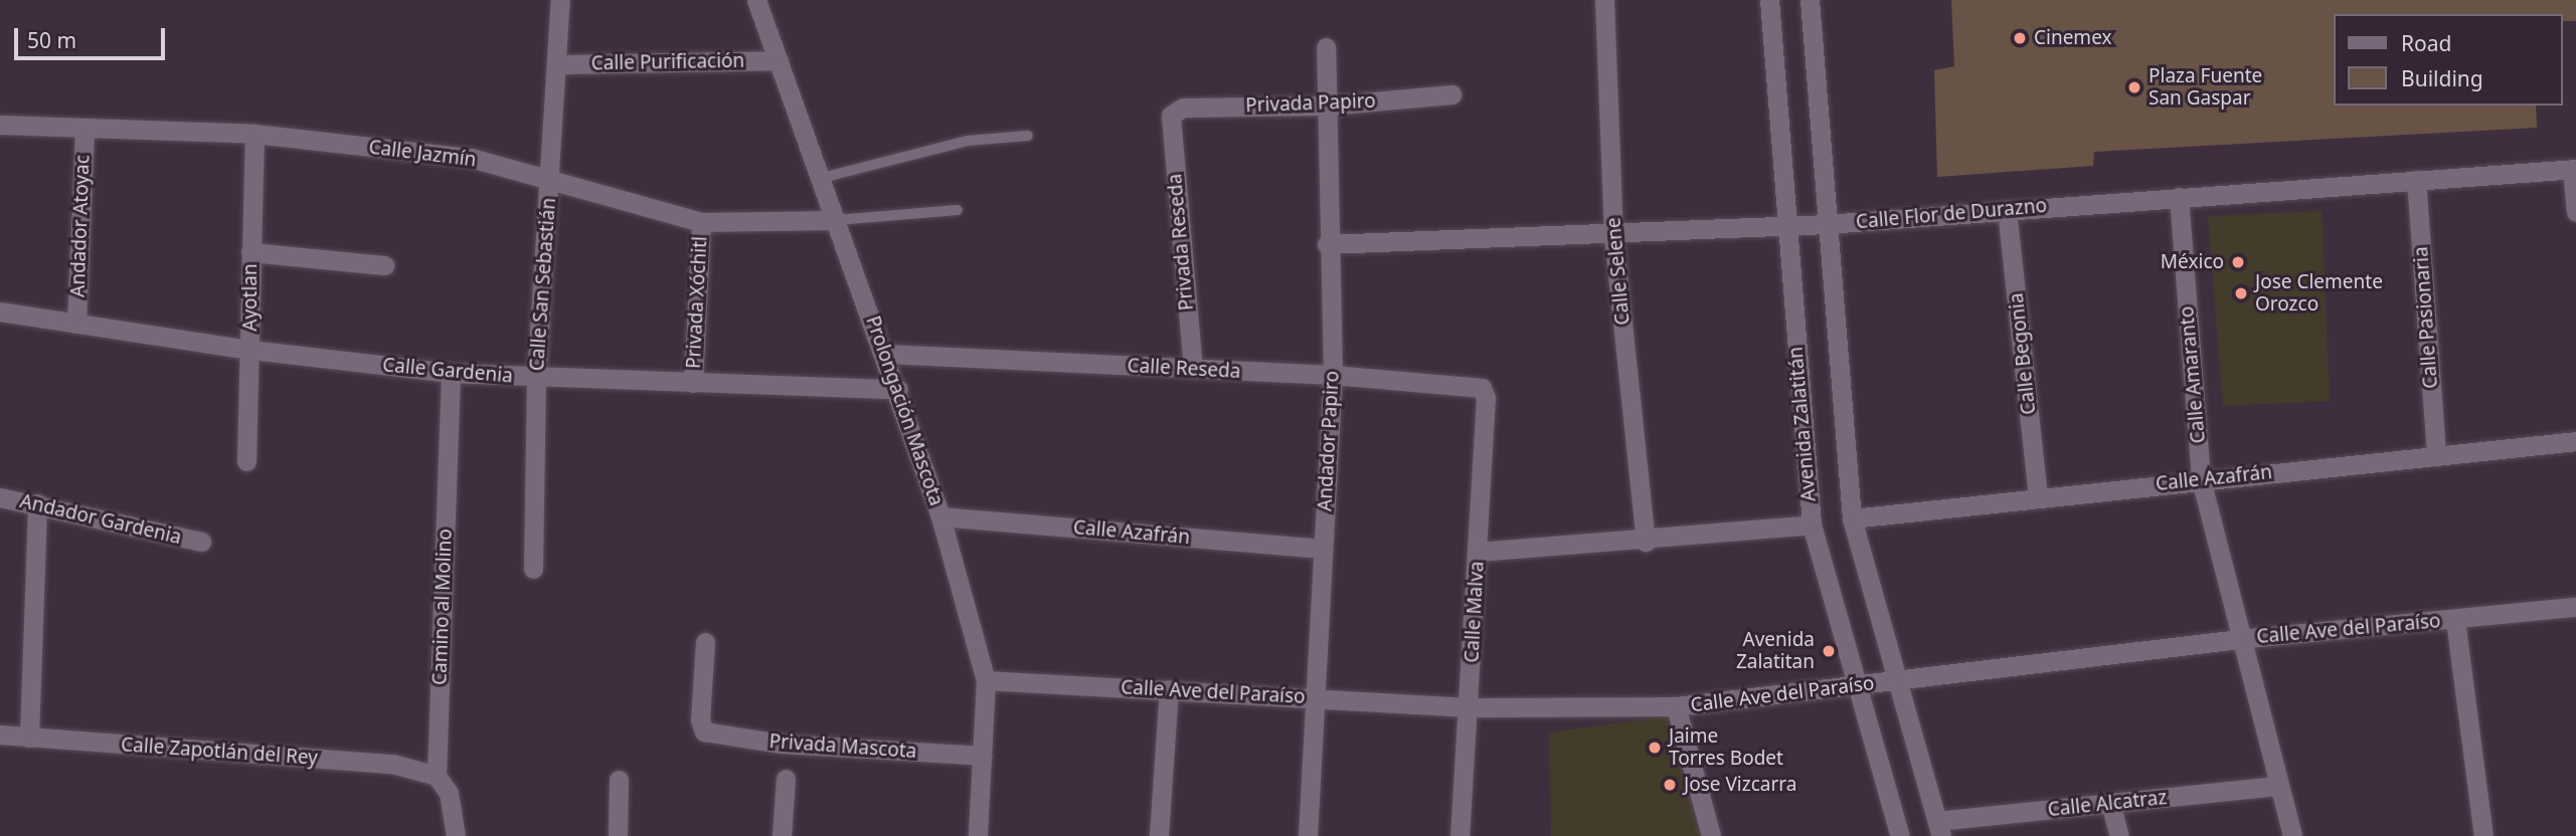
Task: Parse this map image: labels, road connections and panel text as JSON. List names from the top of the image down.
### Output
{
  "streets": {
    "street": [
      "Calle Purificación",
      "Privada Papiro",
      "Calle Jazmín",
      "Calle Flor de Durazno",
      "Andador Atoyac",
      "Privada Reseda",
      "Calle Selene",
      "Calle San Sebastián",
      "Ayotlan",
      "Privada Xóchitl",
      "Calle Pasionaria",
      "Calle Begonia",
      "Calle Reseda",
      "Calle Gardenia",
      "Calle Amaranto",
      "Prolongación Mascota",
      "Avenida Zalatitán",
      "Andador Papiro",
      "Calle Azafrán",
      "Andador Gardenia",
      "Camino al Molino",
      "Calle Malva",
      "Calle Ave del Paraíso",
      "Privada Mascota",
      "Calle Zapotlán del Rey",
      "Calle Alcatraz"
    ]
  },
  "crossings": [
    ["Calle Purificación", "Calle San Sebastián"],
    ["Calle Purificación", "Prolongación Mascota"],
    ["Privada Papiro", "Privada Reseda"],
    ["Privada Papiro", "Andador Papiro"],
    ["Calle Jazmín", "Andador Atoyac"],
    ["Calle Jazmín", "Calle San Sebastián"],
    ["Calle Jazmín", "Ayotlan"],
    ["Calle Jazmín", "Privada Xóchitl"],
    ["Calle Jazmín", "Prolongación Mascota"],
    ["Calle Flor de Durazno", "Calle Selene"],
    ["Calle Flor de Durazno", "Calle Pasionaria"],
    ["Calle Flor de Durazno", "Calle Begonia"],
    ["Calle Flor de Durazno", "Calle Amaranto"],
    ["Calle Flor de Durazno", "Avenida Zalatitán"],
    ["Calle Flor de Durazno", "Andador Papiro"],
    ["Andador Atoyac", "Calle Gardenia"],
    ["Privada Reseda", "Calle Reseda"],
    ["Calle San Sebastián", "Calle Gardenia"],
    ["Ayotlan", "Calle Gardenia"],
    ["Privada Xóchitl", "Calle Gardenia"],
    ["Calle Pasionaria", "Calle Azafrán"],
    ["Calle Begonia", "Calle Azafrán"],
    ["Calle Reseda", "Prolongación Mascota"],
    ["Calle Reseda", "Andador Papiro"],
    ["Calle Reseda", "Calle Malva"],
    ["Calle Gardenia", "Prolongación Mascota"],
    ["Calle Gardenia", "Camino al Molino"],
    ["Calle Amaranto", "Calle Azafrán"],
    ["Calle Amaranto", "Calle Ave del Paraíso"],
    ["Calle Amaranto", "Calle Alcatraz"],
    ["Prolongación Mascota", "Calle Azafrán"],
    ["Prolongación Mascota", "Calle Ave del Paraíso"],
    ["Prolongación Mascota", "Privada Mascota"],
    ["Avenida Zalatitán", "Calle Ave del Paraíso"],
    ["Andador Papiro", "Calle Azafrán"],
    ["Andador Papiro", "Calle Ave del Paraíso"],
    ["Camino al Molino", "Calle Zapotlán del Rey"],
    ["Calle Malva", "Calle Ave del Paraíso"]
  ],
  "places": [
    "Cinemex",
    "Plaza Fuente San Gaspar",
    "México",
    "Jose Clemente Orozco",
    "Avenida Zalatitan",
    "Jaime Torres Bodet",
    "Jose Vizcarra"
  ],
  "legend": ["Road", "Building"],
  "scale_bar": "50 m"
}
